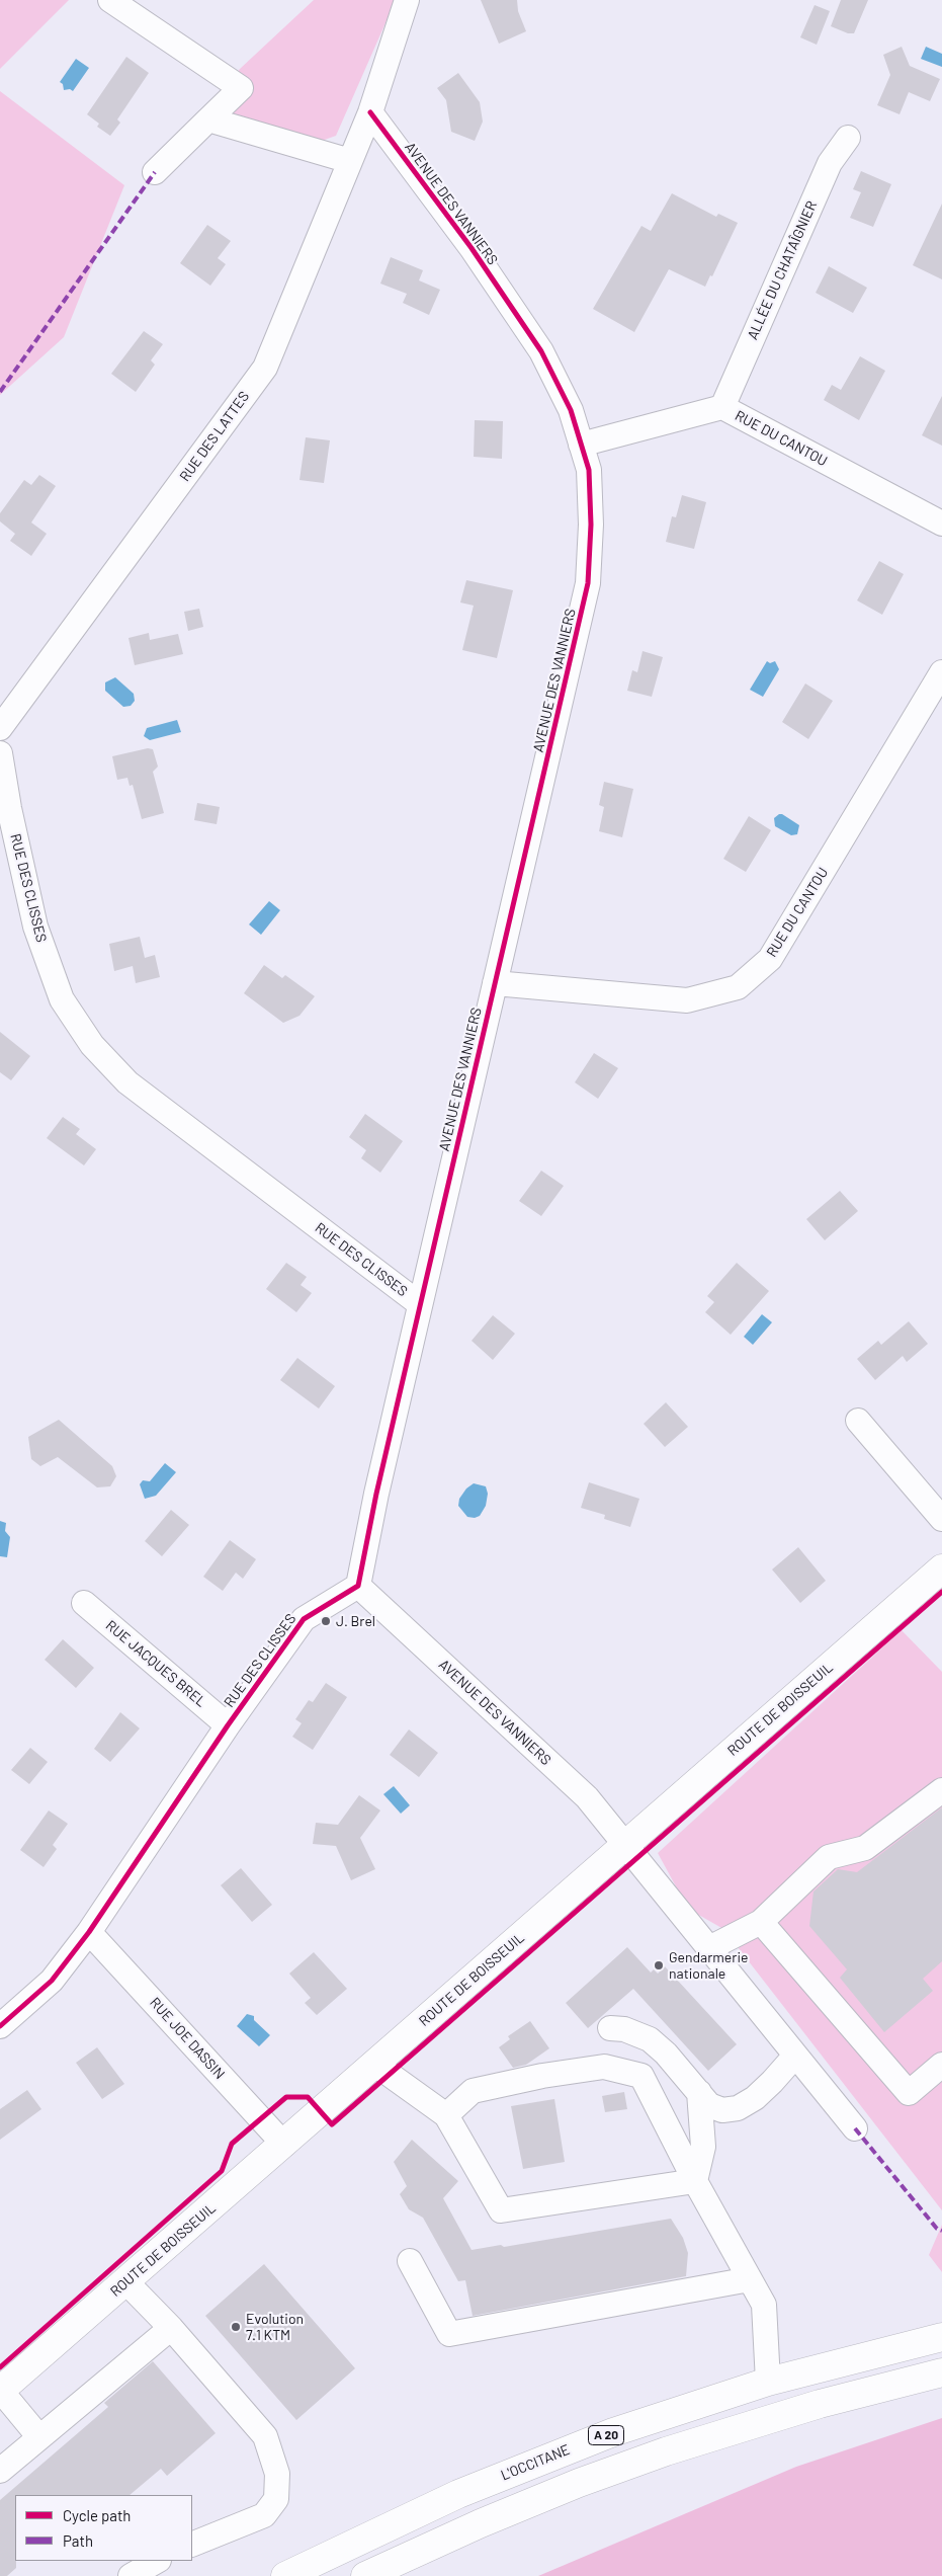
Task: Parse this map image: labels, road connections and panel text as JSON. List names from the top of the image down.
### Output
{
  "streets": {
    "main road": ["ROUTE DE BOISSEUIL", "A 20", "L'OCCITANE"],
    "street": [
      "AVENUE DES VANNIERS",
      "ALLÉE DU CHATAÎGNIER",
      "RUE DES LATTES",
      "RUE DU CANTOU",
      "RUE DES CLISSES",
      "RUE JACQUES BREL",
      "RUE JOE DASSIN"
    ]
  },
  "crossings": [
    ["AVENUE DES VANNIERS", "RUE DES LATTES"],
    ["AVENUE DES VANNIERS", "RUE DU CANTOU"],
    ["AVENUE DES VANNIERS", "RUE DES CLISSES"],
    ["AVENUE DES VANNIERS", "ROUTE DE BOISSEUIL"],
    ["ALLÉE DU CHATAÎGNIER", "RUE DU CANTOU"],
    ["RUE DES CLISSES", "RUE JACQUES BREL"],
    ["RUE DES CLISSES", "RUE JOE DASSIN"],
    ["ROUTE DE BOISSEUIL", "RUE JOE DASSIN"]
  ],
  "places": ["J. Brel", "Gendarmerie nationale", "Evolution 7.1 KTM"],
  "legend": ["Cycle path", "Path"]
}
